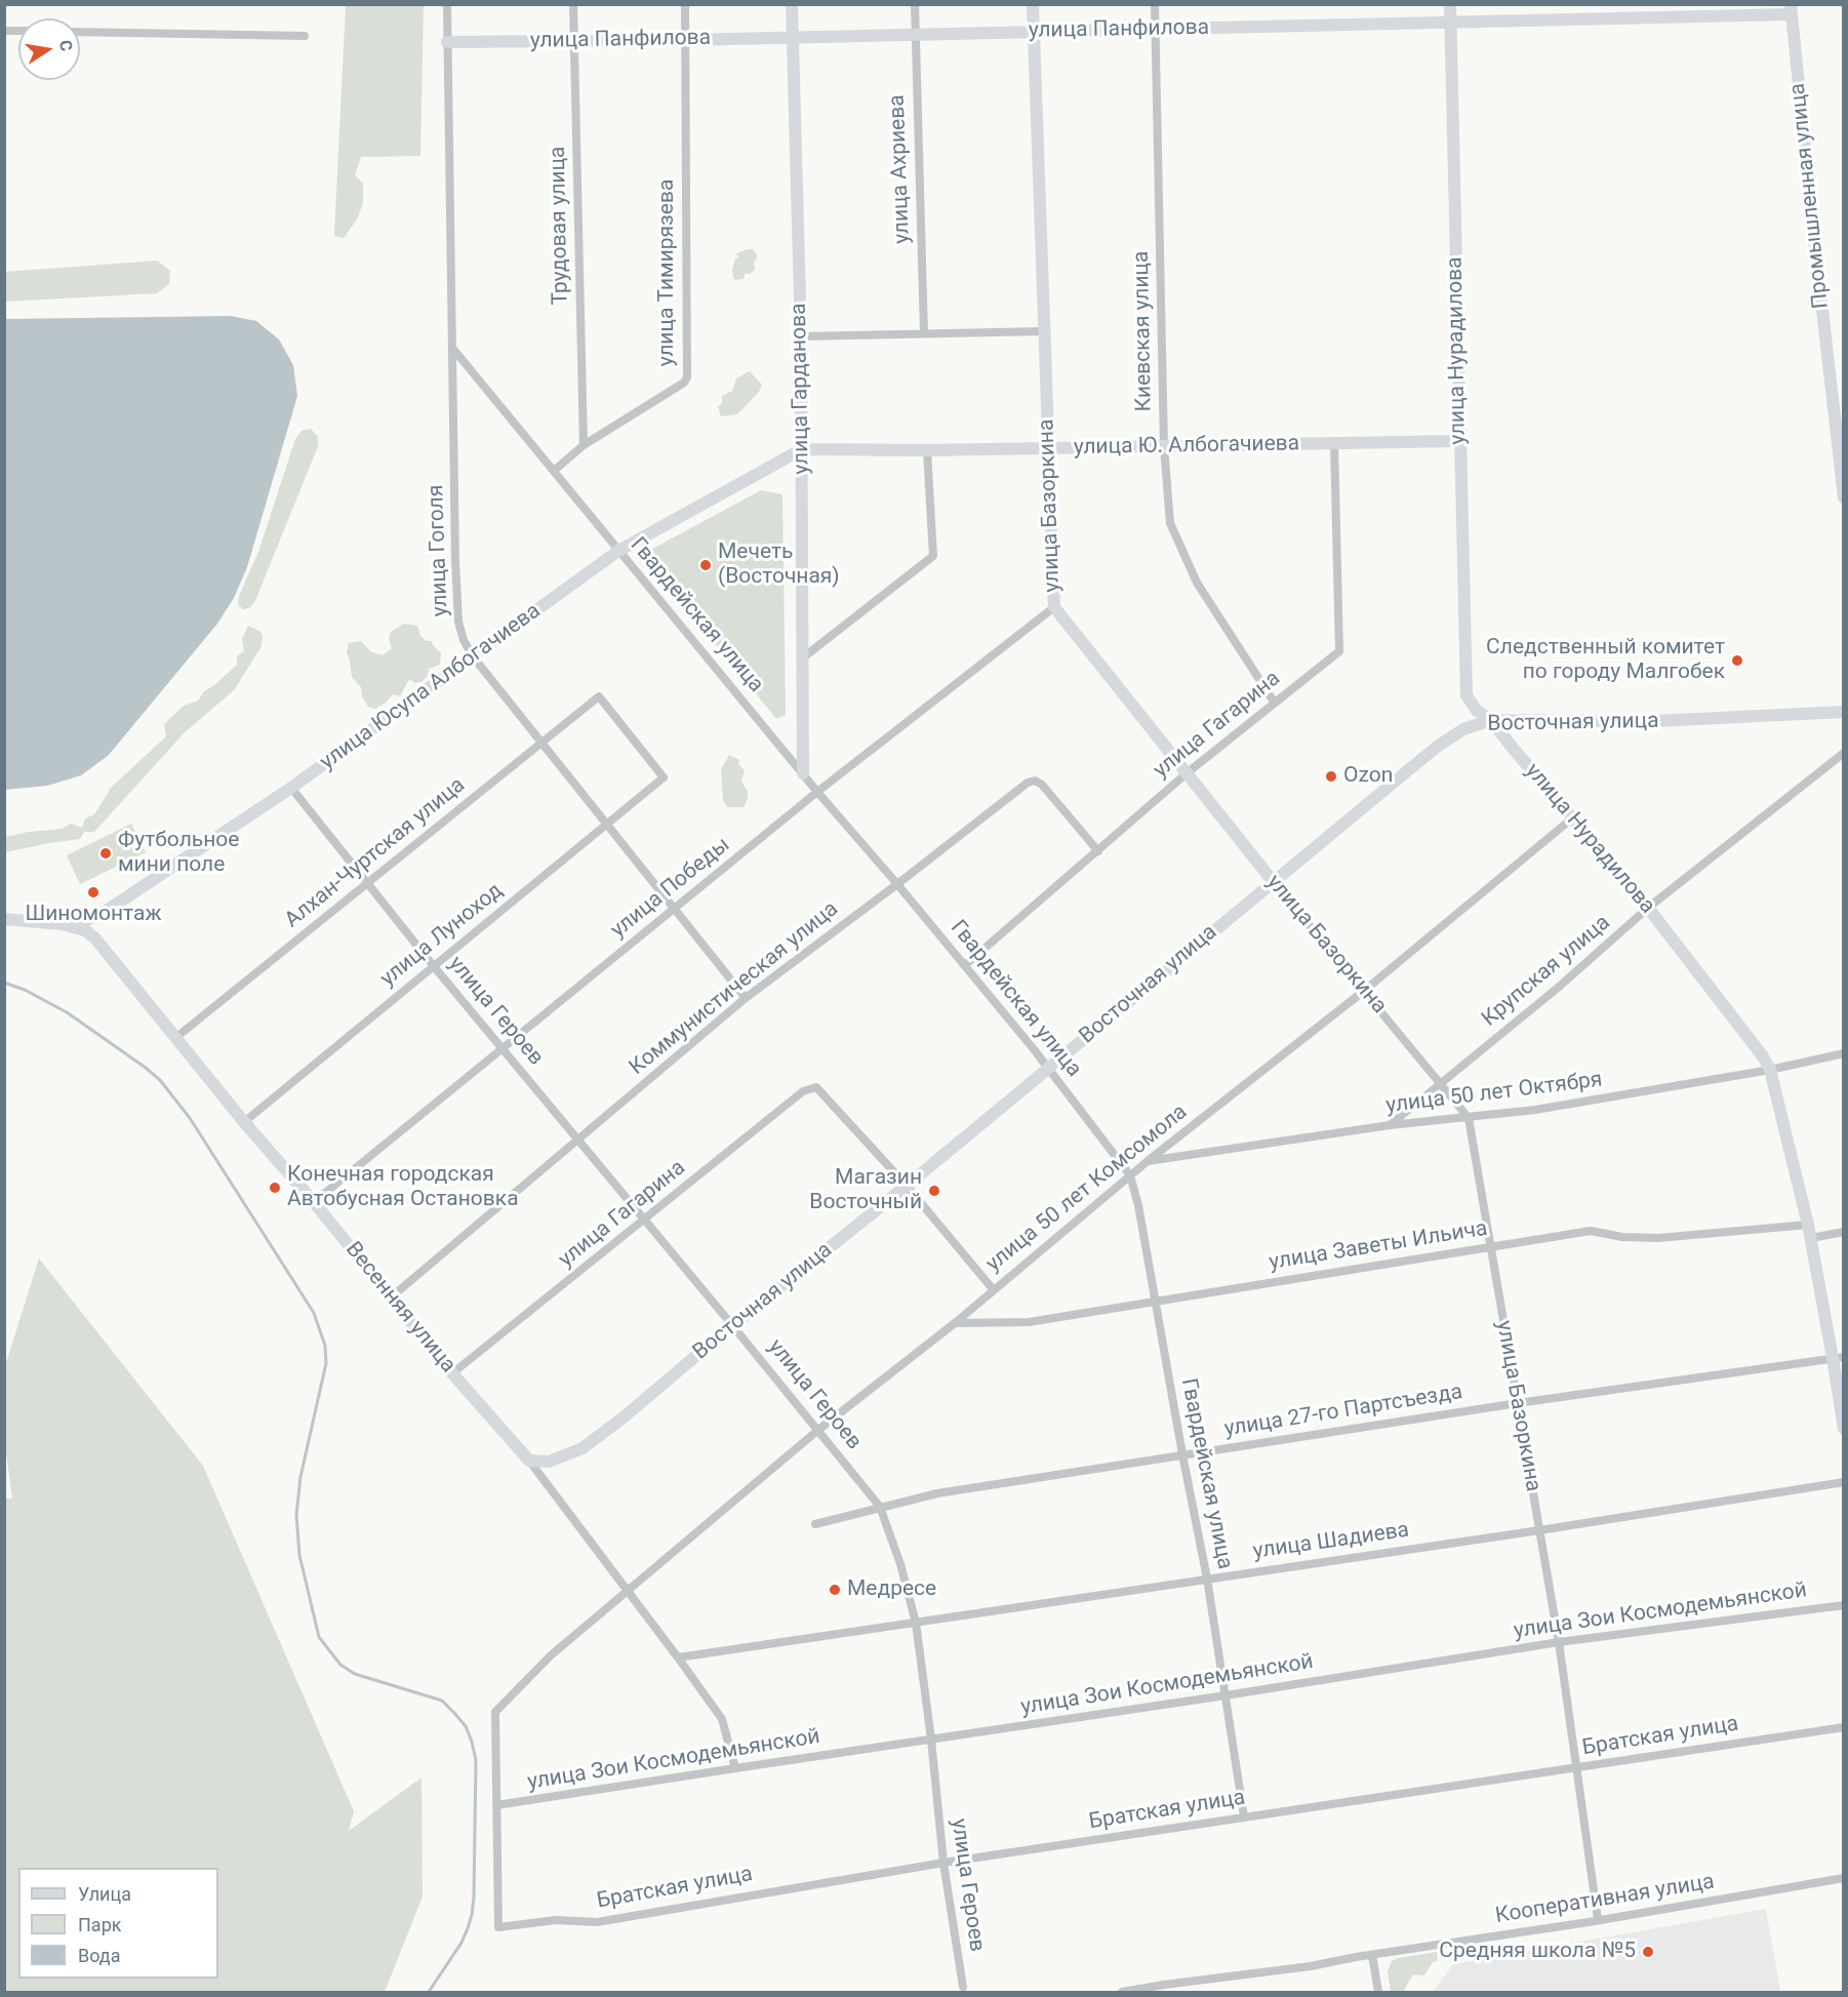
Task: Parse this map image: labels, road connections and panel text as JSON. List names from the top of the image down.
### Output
{
  "streets": {
    "street": [
      "улица Панфилова",
      "улица Ахриева",
      "Промышленная улица",
      "Трудовая улица",
      "улица Тимирязева",
      "Киевская улица",
      "улица Нурадилова",
      "улица Гарданова",
      "улица Ю. Албогачиева",
      "улица Базоркина",
      "улица Гоголя",
      "Гвардейская улица",
      "улица Юсупа Албогачиева",
      "Восточная улица",
      "улица Гагарина",
      "Алхан-Чуртская улица",
      "улица Победы",
      "улица Луноход",
      "Крупская улица",
      "Коммунистическая улица",
      "улица Героев",
      "улица 50 лет Октября",
      "улица 50 лет Комсомола",
      "улица Заветы Ильича",
      "Весенняя улица",
      "улица 27-го Партсъезда",
      "улица Шадиева",
      "улица Зои Космодемьянской",
      "Братская улица",
      "Кооперативная улица"
    ]
  },
  "crossings": [
    ["улица Панфилова", "улица Ахриева"],
    ["улица Панфилова", "Промышленная улица"],
    ["улица Панфилова", "Трудовая улица"],
    ["улица Панфилова", "улица Тимирязева"],
    ["улица Панфилова", "Киевская улица"],
    ["улица Панфилова", "улица Нурадилова"],
    ["улица Панфилова", "улица Гарданова"],
    ["улица Панфилова", "улица Базоркина"],
    ["улица Панфилова", "улица Гоголя"],
    ["Трудовая улица", "улица Тимирязева"],
    ["улица Тимирязева", "Гвардейская улица"],
    ["Киевская улица", "улица Ю. Албогачиева"],
    ["Киевская улица", "улица Гагарина"],
    ["улица Нурадилова", "улица Ю. Албогачиева"],
    ["улица Нурадилова", "Восточная улица"],
    ["улица Нурадилова", "Крупская улица"],
    ["улица Нурадилова", "улица 50 лет Октября"],
    ["улица Нурадилова", "улица 50 лет Комсомола"],
    ["улица Нурадилова", "улица Заветы Ильича"],
    ["улица Нурадилова", "улица 27-го Партсъезда"],
    ["улица Гарданова", "улица Ю. Албогачиева"],
    ["улица Гарданова", "Гвардейская улица"],
    ["улица Гарданова", "улица Юсупа Албогачиева"],
    ["улица Ю. Албогачиева", "улица Базоркина"],
    ["улица Ю. Албогачиева", "улица Юсупа Албогачиева"],
    ["улица Ю. Албогачиева", "улица Гагарина"],
    ["улица Базоркина", "Восточная улица"],
    ["улица Базоркина", "улица Гагарина"],
    ["улица Базоркина", "улица Победы"],
    ["улица Базоркина", "Крупская улица"],
    ["улица Базоркина", "улица 50 лет Октября"],
    ["улица Базоркина", "улица 50 лет Комсомола"],
    ["улица Базоркина", "улица Заветы Ильича"],
    ["улица Базоркина", "улица 27-го Партсъезда"],
    ["улица Базоркина", "улица Шадиева"],
    ["улица Базоркина", "улица Зои Космодемьянской"],
    ["улица Базоркина", "Братская улица"],
    ["улица Базоркина", "Кооперативная улица"],
    ["улица Гоголя", "Гвардейская улица"],
    ["улица Гоголя", "улица Юсупа Албогачиева"],
    ["улица Гоголя", "Алхан-Чуртская улица"],
    ["улица Гоголя", "улица Победы"],
    ["улица Гоголя", "улица Луноход"],
    ["улица Гоголя", "Коммунистическая улица"],
    ["Гвардейская улица", "улица Юсупа Албогачиева"],
    ["Гвардейская улица", "Восточная улица"],
    ["Гвардейская улица", "улица Гагарина"],
    ["Гвардейская улица", "улица Победы"],
    ["Гвардейская улица", "Коммунистическая улица"],
    ["Гвардейская улица", "улица 50 лет Комсомола"],
    ["Гвардейская улица", "улица Заветы Ильича"],
    ["Гвардейская улица", "улица 27-го Партсъезда"],
    ["Гвардейская улица", "улица Шадиева"],
    ["Гвардейская улица", "улица Зои Космодемьянской"],
    ["Гвардейская улица", "Братская улица"],
    ["улица Юсупа Албогачиева", "улица Героев"],
    ["улица Юсупа Албогачиева", "Весенняя улица"],
    ["Восточная улица", "улица Гагарина"],
    ["Восточная улица", "улица Героев"],
    ["Восточная улица", "Весенняя улица"],
    ["улица Гагарина", "Коммунистическая улица"],
    ["улица Гагарина", "улица Героев"],
    ["улица Гагарина", "Весенняя улица"],
    ["Алхан-Чуртская улица", "улица Луноход"],
    ["Алхан-Чуртская улица", "улица Героев"],
    ["Алхан-Чуртская улица", "Весенняя улица"],
    ["улица Победы", "улица Героев"],
    ["улица Победы", "Весенняя улица"],
    ["улица Луноход", "улица Героев"],
    ["улица Луноход", "Весенняя улица"],
    ["Крупская улица", "улица 50 лет Октября"],
    ["Коммунистическая улица", "улица Героев"],
    ["Коммунистическая улица", "Весенняя улица"],
    ["улица Героев", "улица 50 лет Комсомола"],
    ["улица Героев", "улица 27-го Партсъезда"],
    ["улица Героев", "улица Шадиева"],
    ["улица Героев", "улица Зои Космодемьянской"],
    ["улица Героев", "Братская улица"],
    ["улица 50 лет Октября", "улица 50 лет Комсомола"],
    ["улица 50 лет Комсомола", "улица Заветы Ильича"],
    ["улица 50 лет Комсомола", "Весенняя улица"],
    ["улица 50 лет Комсомола", "улица Зои Космодемьянской"],
    ["улица 50 лет Комсомола", "Братская улица"],
    ["Весенняя улица", "улица Шадиева"],
    ["Весенняя улица", "улица Зои Космодемьянской"]
  ],
  "places": [
    "Мечеть (Восточная)",
    "Следственный комитет по городу Малгобек",
    "Ozon",
    "Футбольное мини поле",
    "Шиномонтаж",
    "Конечная городская Автобусная Остановка",
    "Магазин Восточный",
    "Медресе",
    "Средняя школа №5"
  ],
  "legend": ["Улица", "Парк", "Вода"],
  "north": "right"
}
